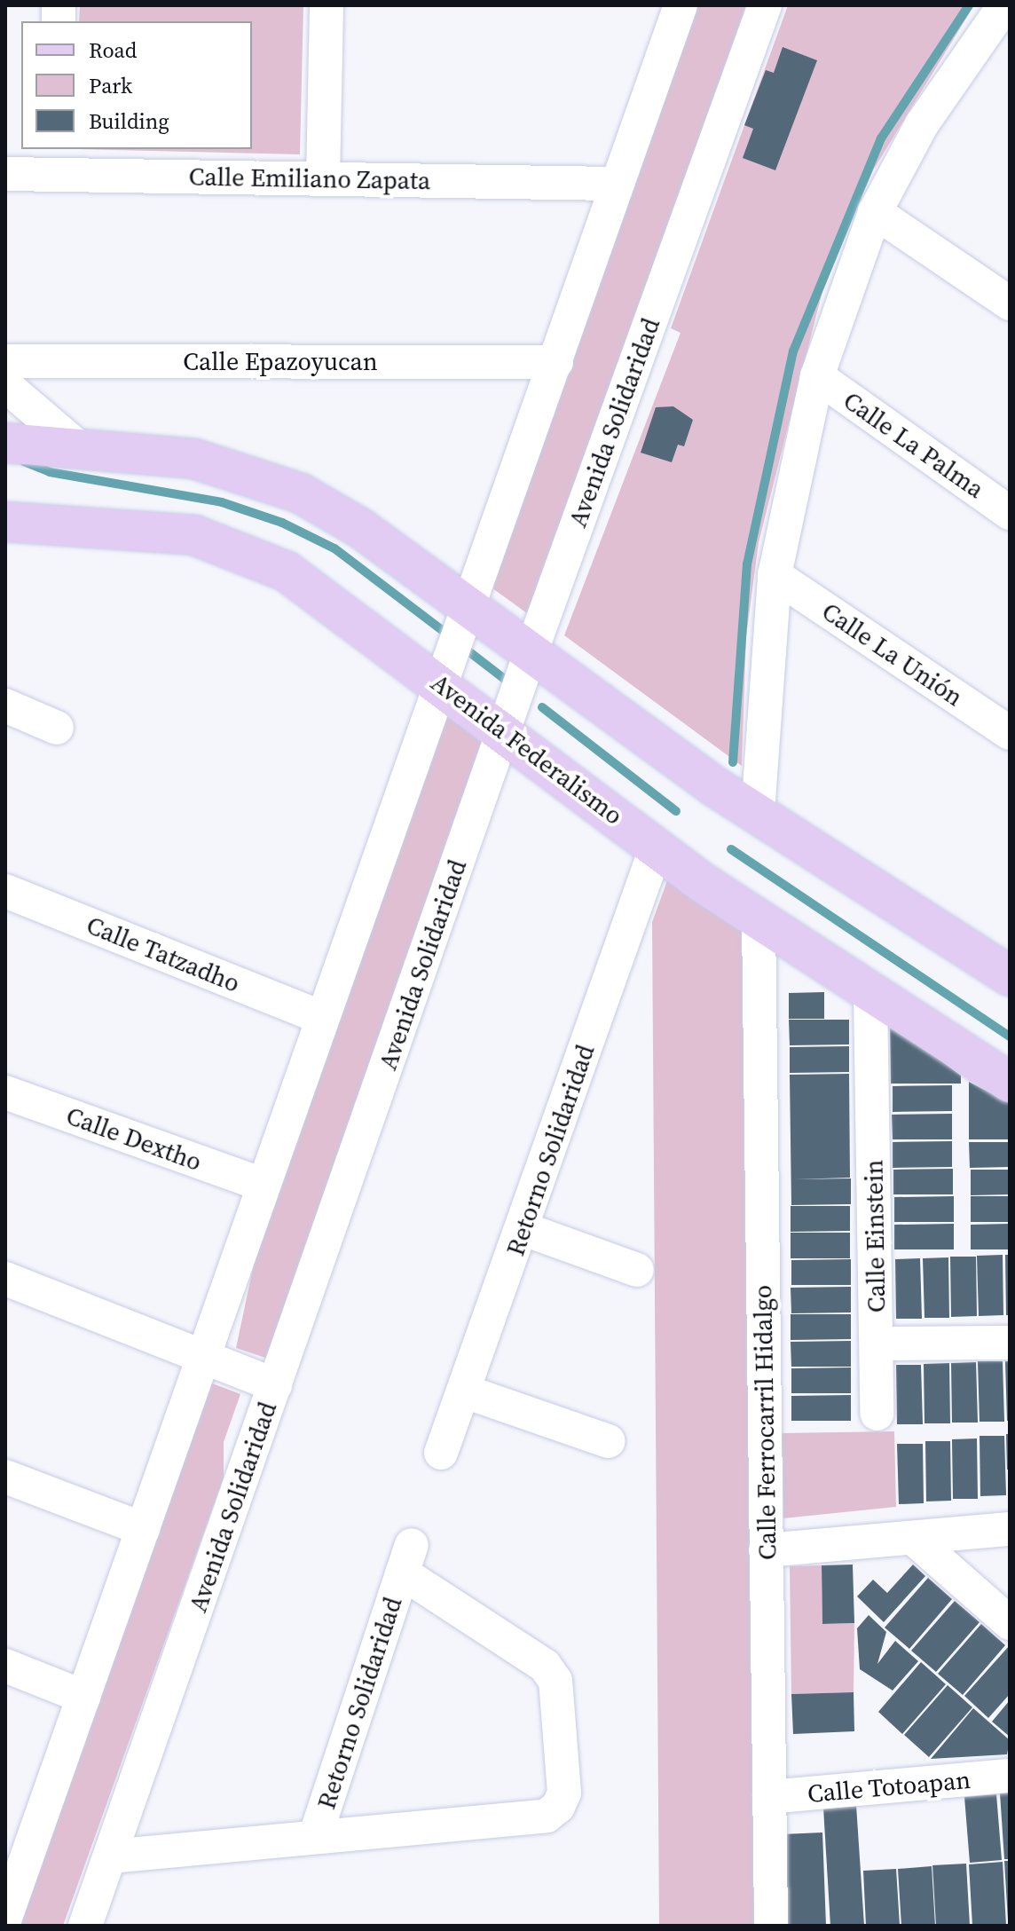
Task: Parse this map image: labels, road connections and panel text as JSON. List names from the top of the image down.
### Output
{
  "streets": {
    "main road": ["Avenida Federalismo"],
    "street": [
      "Calle Emiliano Zapata",
      "Calle Epazoyucan",
      "Avenida Solidaridad",
      "Calle La Palma",
      "Calle La Unión",
      "Calle Tatzadho",
      "Calle Dextho",
      "Retorno Solidaridad",
      "Calle Einstein",
      "Calle Ferrocarril Hidalgo",
      "Calle Totoapan"
    ]
  },
  "crossings": [
    ["Avenida Solidaridad", "Avenida Federalismo"],
    ["Avenida Solidaridad", "Retorno Solidaridad"],
    ["Avenida Federalismo", "Retorno Solidaridad"],
    ["Avenida Federalismo", "Calle Einstein"],
    ["Avenida Federalismo", "Calle Ferrocarril Hidalgo"],
    ["Calle Ferrocarril Hidalgo", "Calle Totoapan"]
  ],
  "legend": ["Road", "Park", "Building"]
}
